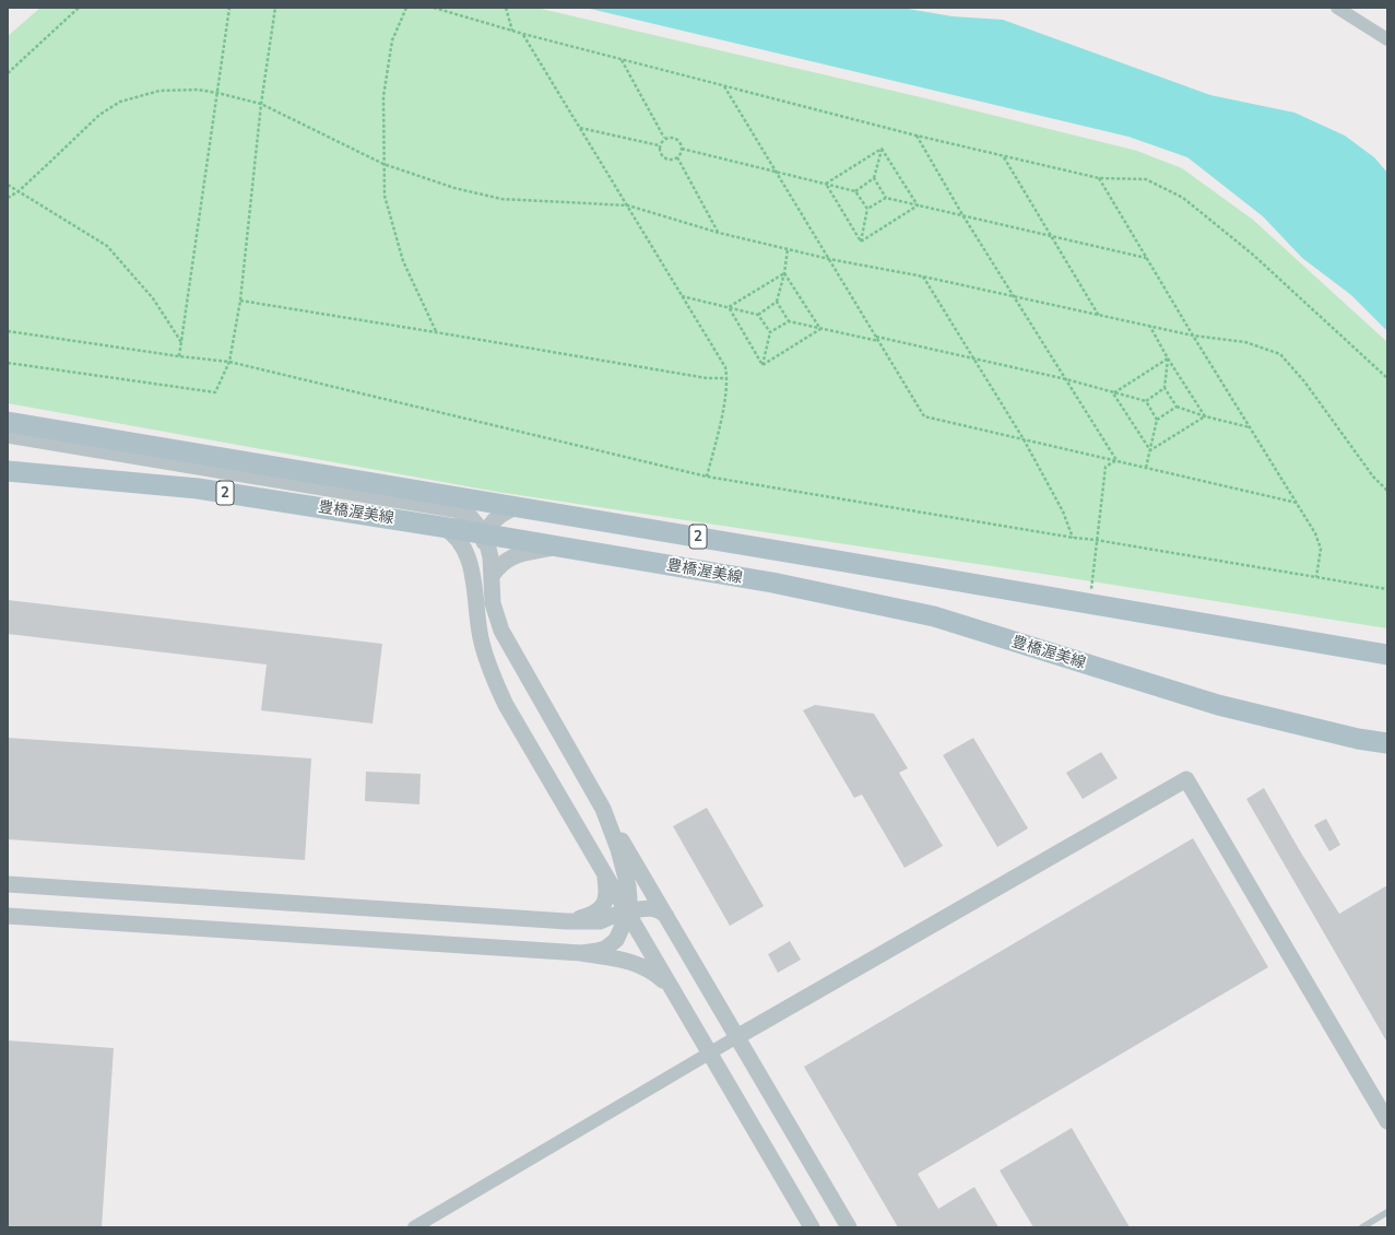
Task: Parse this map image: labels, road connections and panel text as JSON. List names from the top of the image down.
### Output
{
  "streets": {
    "main road": ["2", "豊橋渥美線"]
  }
}
